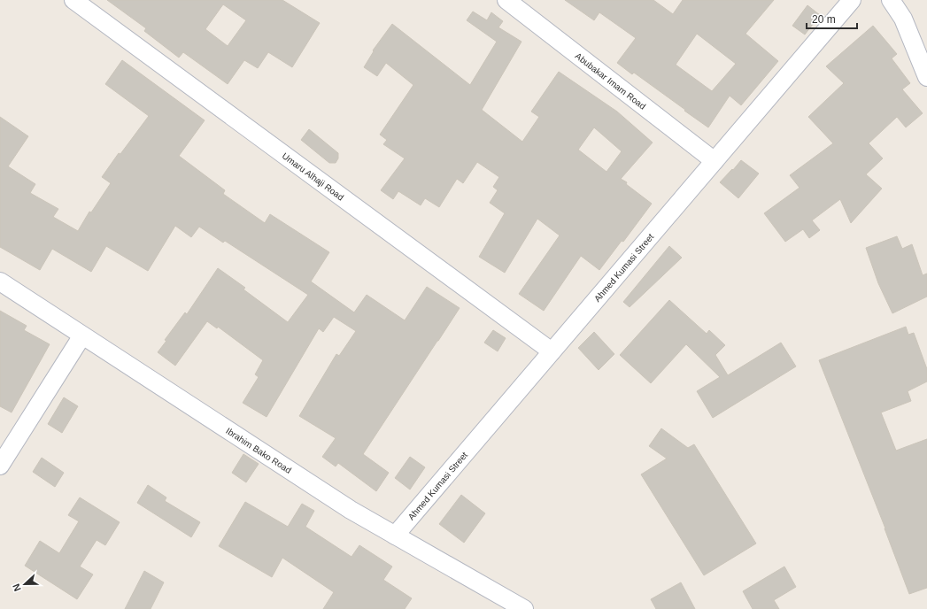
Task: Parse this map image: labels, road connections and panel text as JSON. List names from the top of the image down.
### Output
{
  "streets": {
    "street": [
      "Abubakar Imam Road",
      "Umaru Alhaji Road",
      "Ahmed Kumasi Street",
      "Ibrahim Bako Road"
    ]
  },
  "crossings": [
    ["Abubakar Imam Road", "Ahmed Kumasi Street"],
    ["Umaru Alhaji Road", "Ahmed Kumasi Street"],
    ["Ahmed Kumasi Street", "Ibrahim Bako Road"]
  ],
  "scale_bar": "20 m",
  "north": "left"
}
